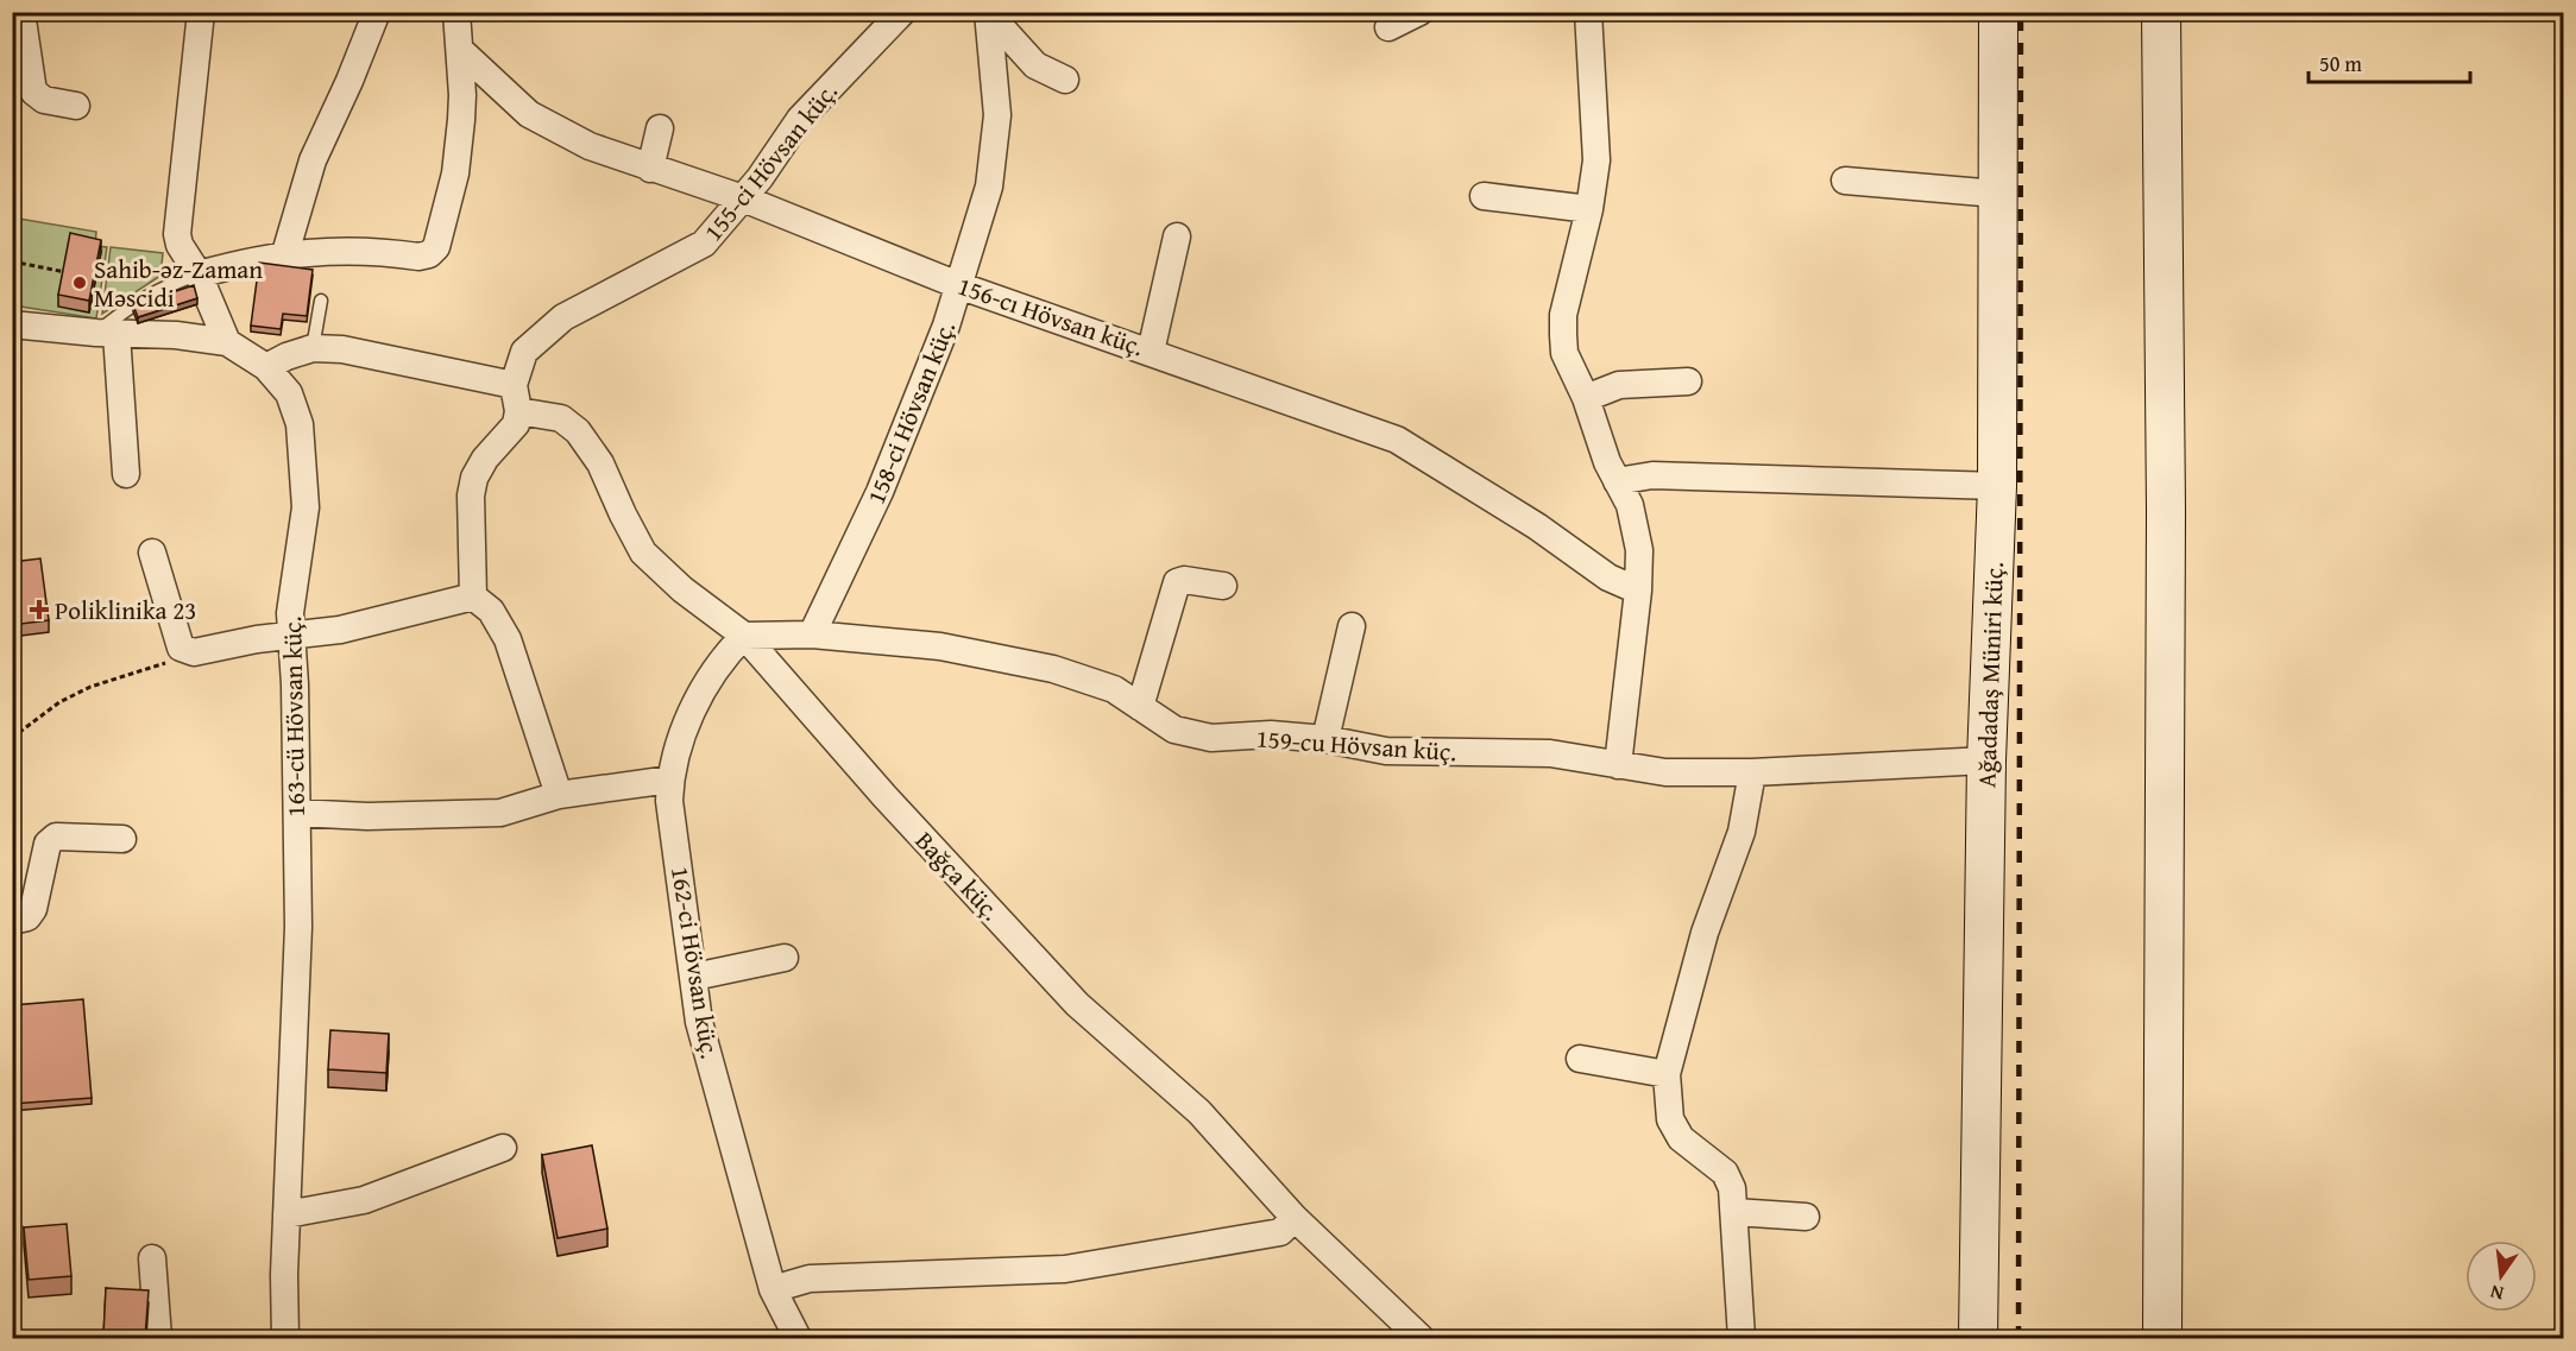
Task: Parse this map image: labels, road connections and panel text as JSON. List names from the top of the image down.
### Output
{
  "streets": {
    "street": [
      "155-ci Hövsan küç.",
      "156-cı Hövsan küç.",
      "158-ci Hövsan küç.",
      "Ağadadaş Müniri küç.",
      "163-cü Hövsan küç.",
      "159-cu Hövsan küç.",
      "Bağça küç.",
      "162-ci Hövsan küç."
    ]
  },
  "crossings": [
    ["155-ci Hövsan küç.", "156-cı Hövsan küç."],
    ["155-ci Hövsan küç.", "Bağça küç."],
    ["156-cı Hövsan küç.", "158-ci Hövsan küç."],
    ["158-ci Hövsan küç.", "159-cu Hövsan küç."],
    ["Ağadadaş Müniri küç.", "159-cu Hövsan küç."],
    ["159-cu Hövsan küç.", "Bağça küç."],
    ["159-cu Hövsan küç.", "162-ci Hövsan küç."],
    ["Bağça küç.", "162-ci Hövsan küç."]
  ],
  "places": {
    "other": ["Sahib-əz-Zaman Məscidi"],
    "health": ["Poliklinika 23"]
  },
  "scale_bar": "50 m",
  "north": "bottom"
}
